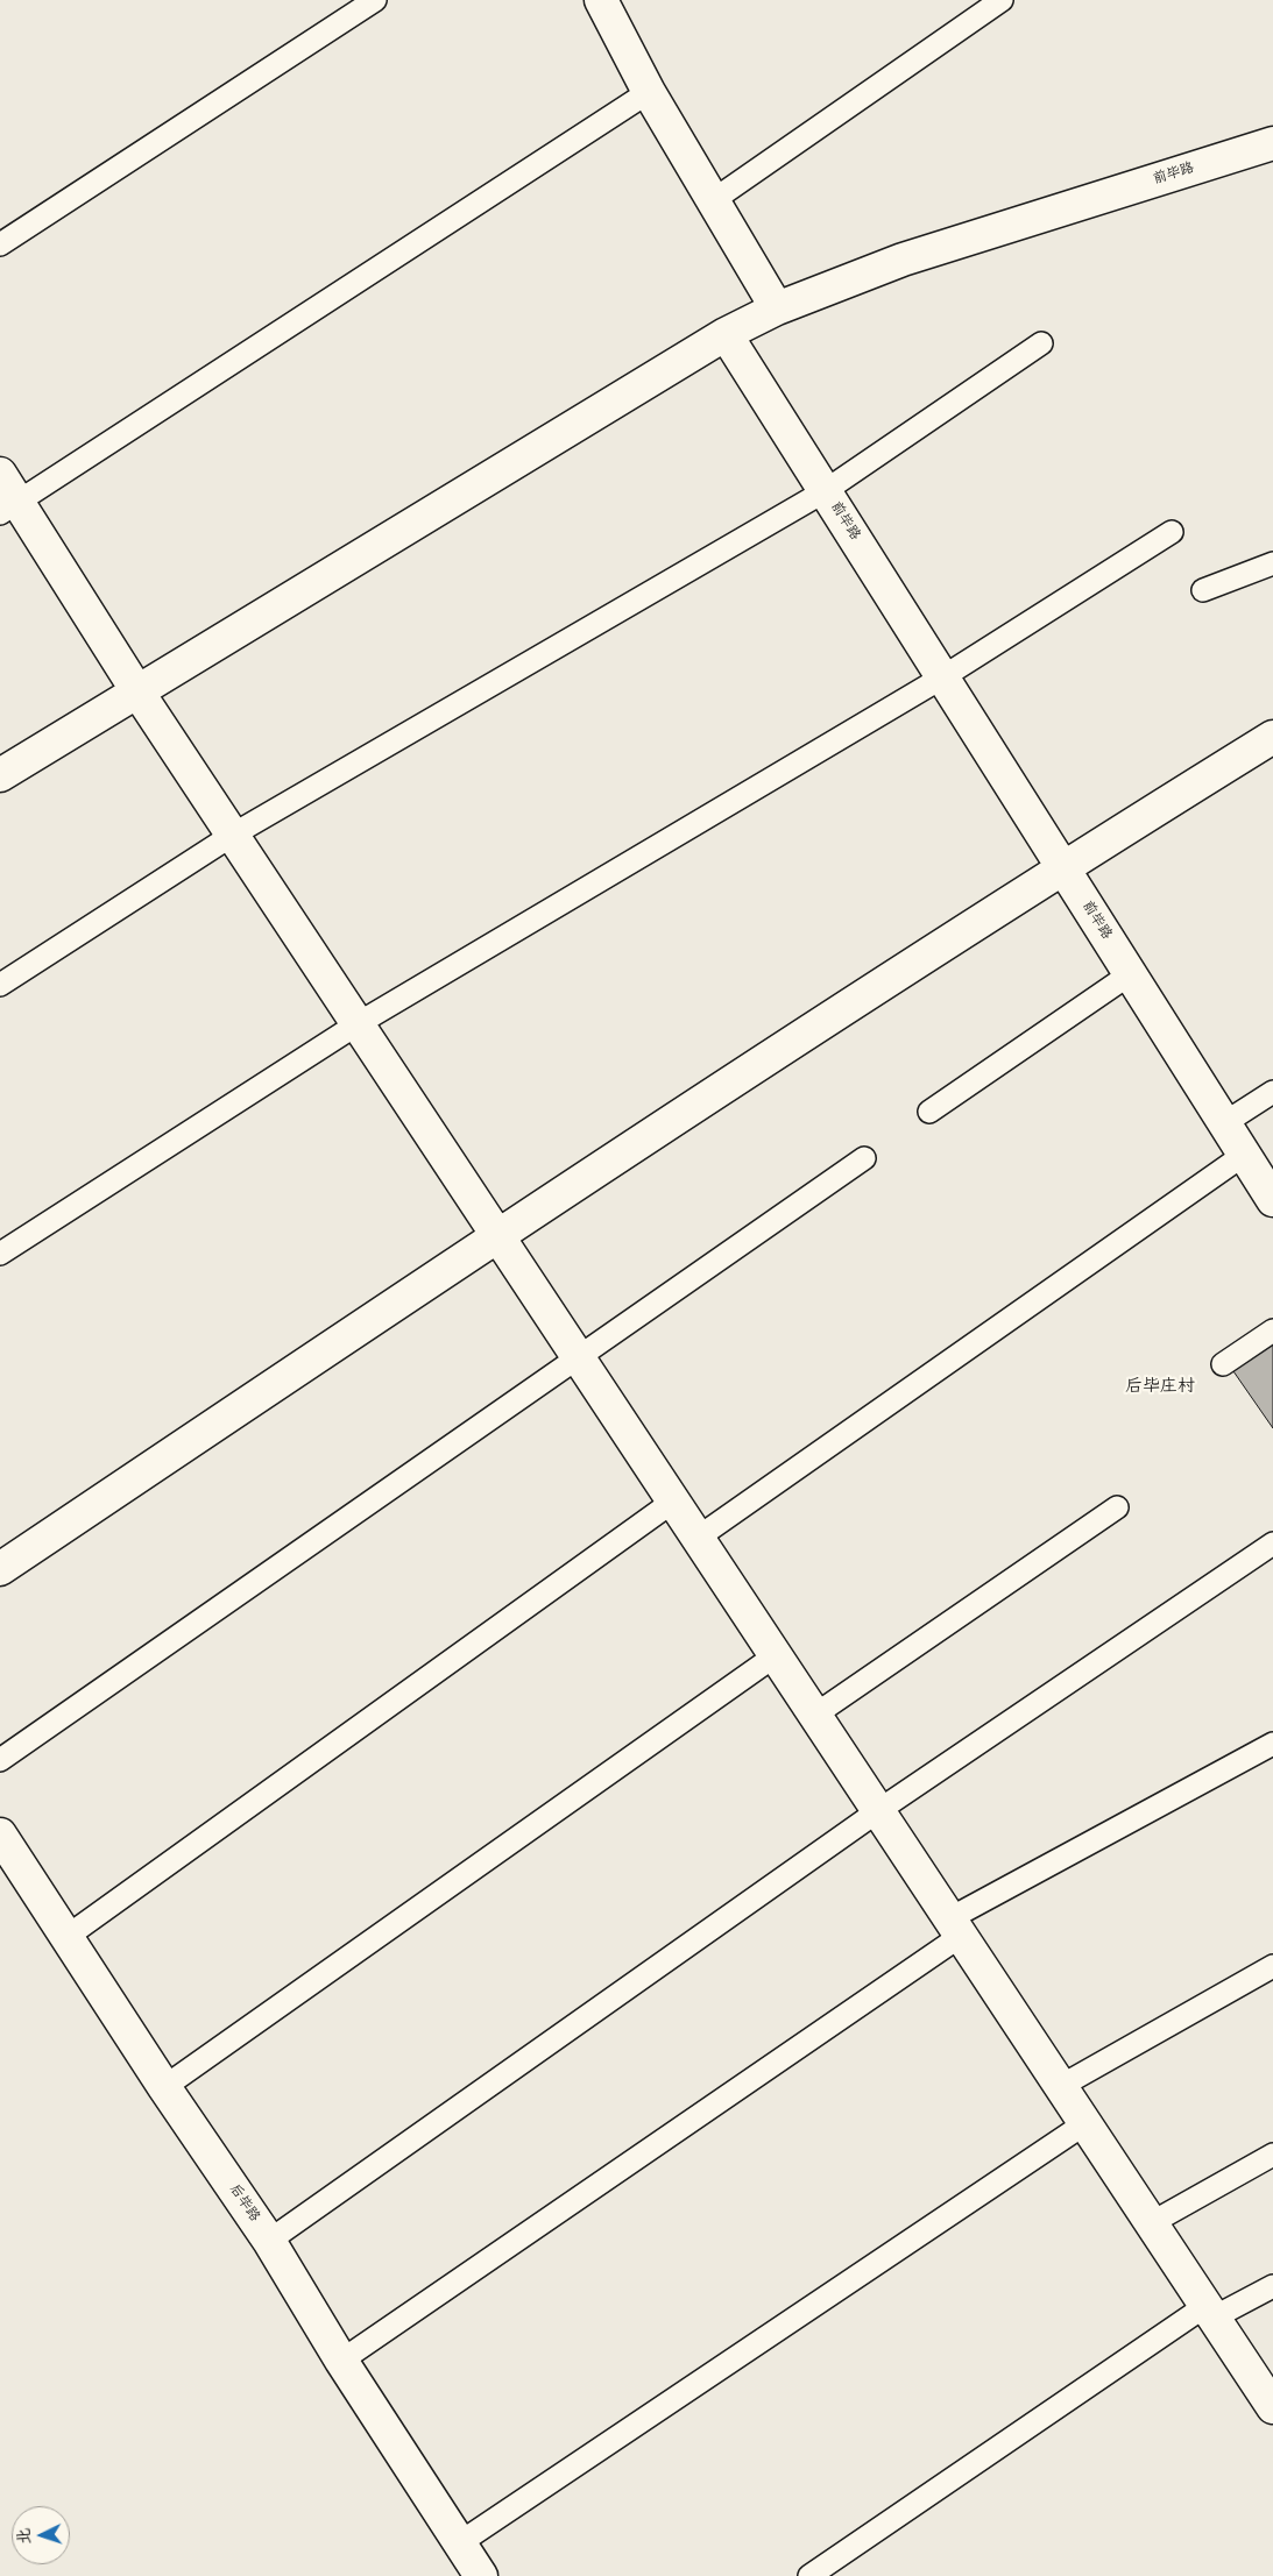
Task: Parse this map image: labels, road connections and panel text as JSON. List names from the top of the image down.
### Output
{
  "streets": {
    "street": ["前毕路", "后毕路"]
  },
  "districts": ["后毕庄村"],
  "north": "left"
}
